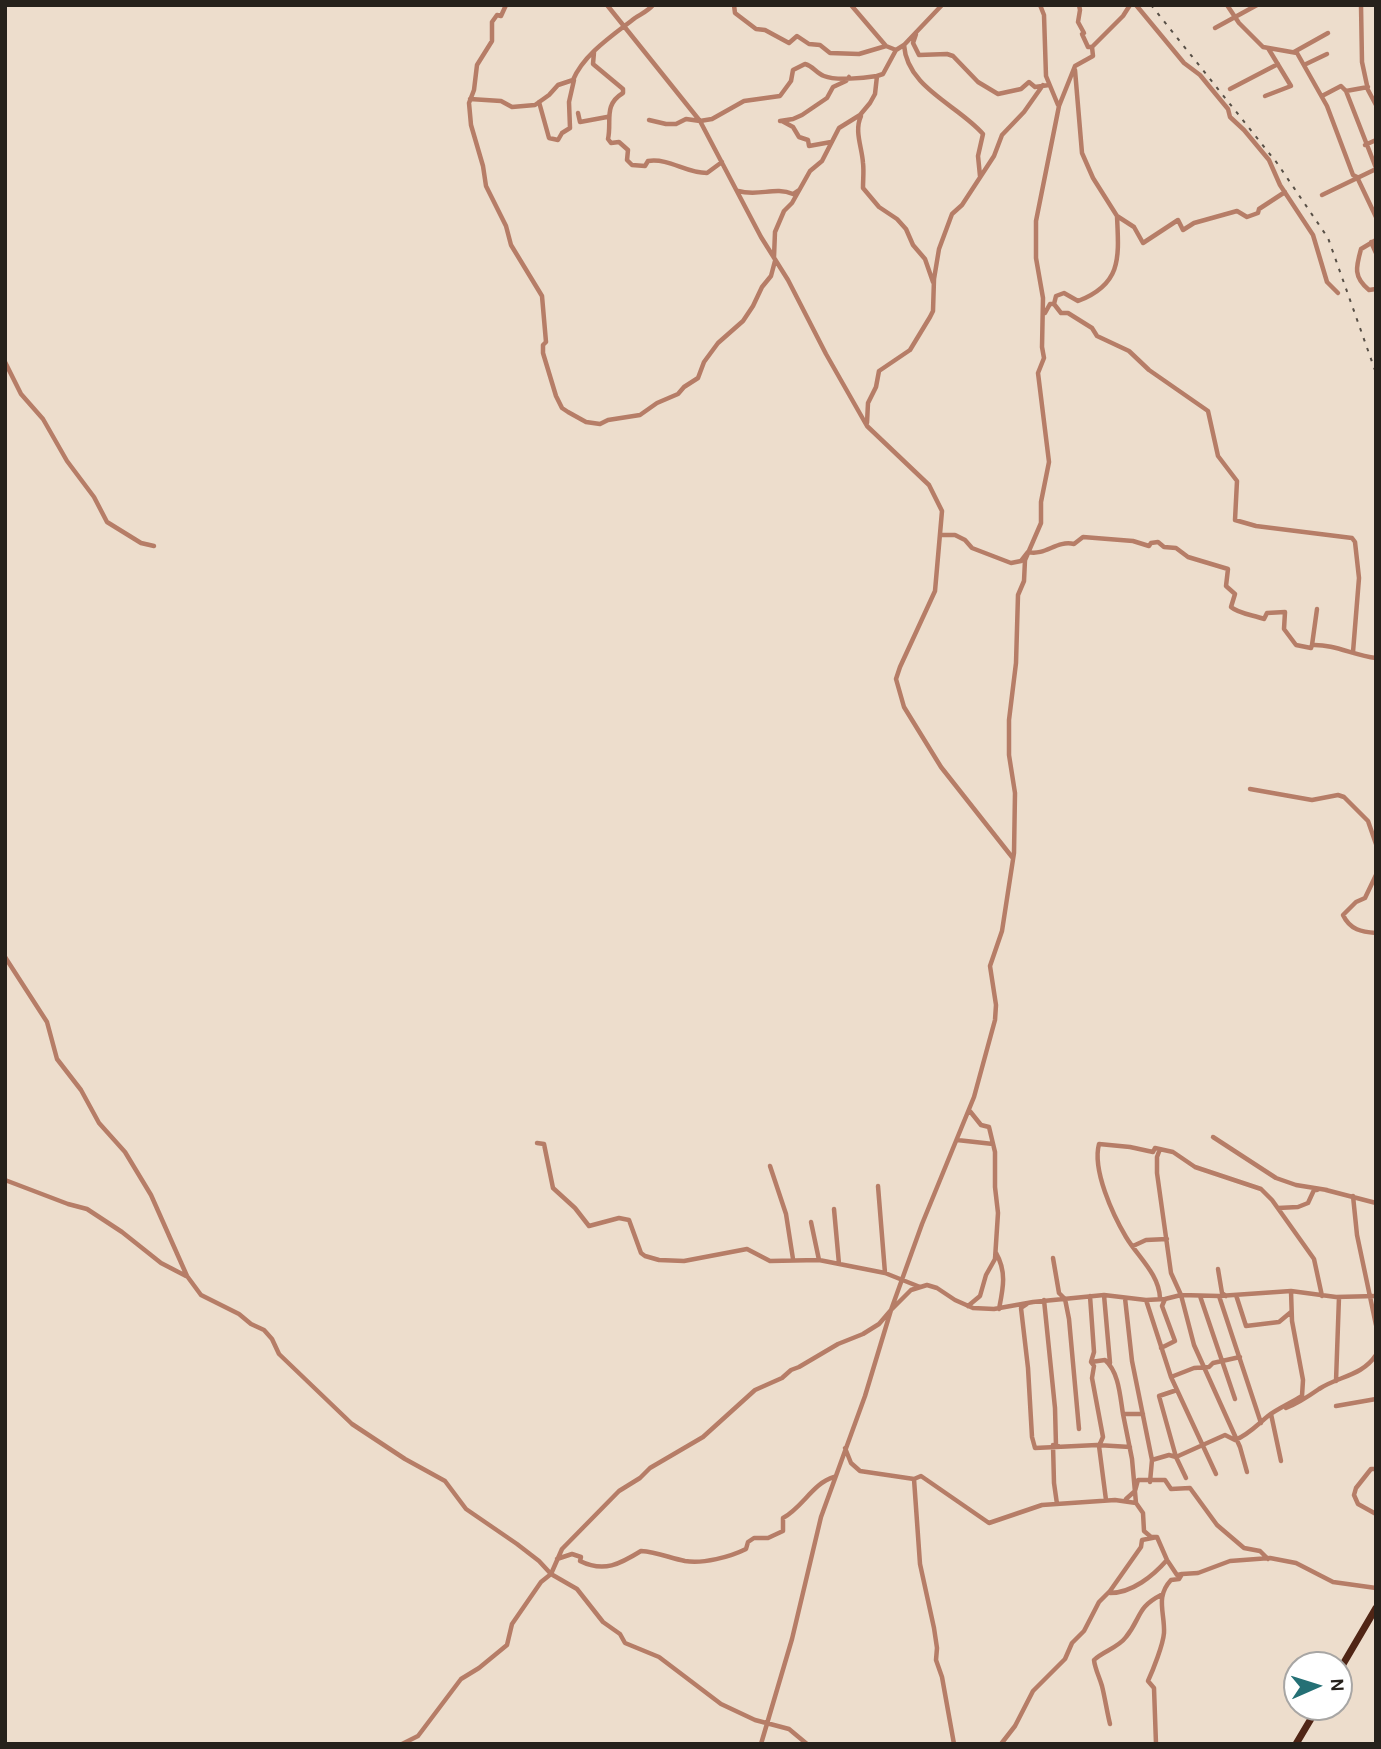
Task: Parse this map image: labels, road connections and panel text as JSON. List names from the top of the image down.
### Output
{
  "north": "right"
}
